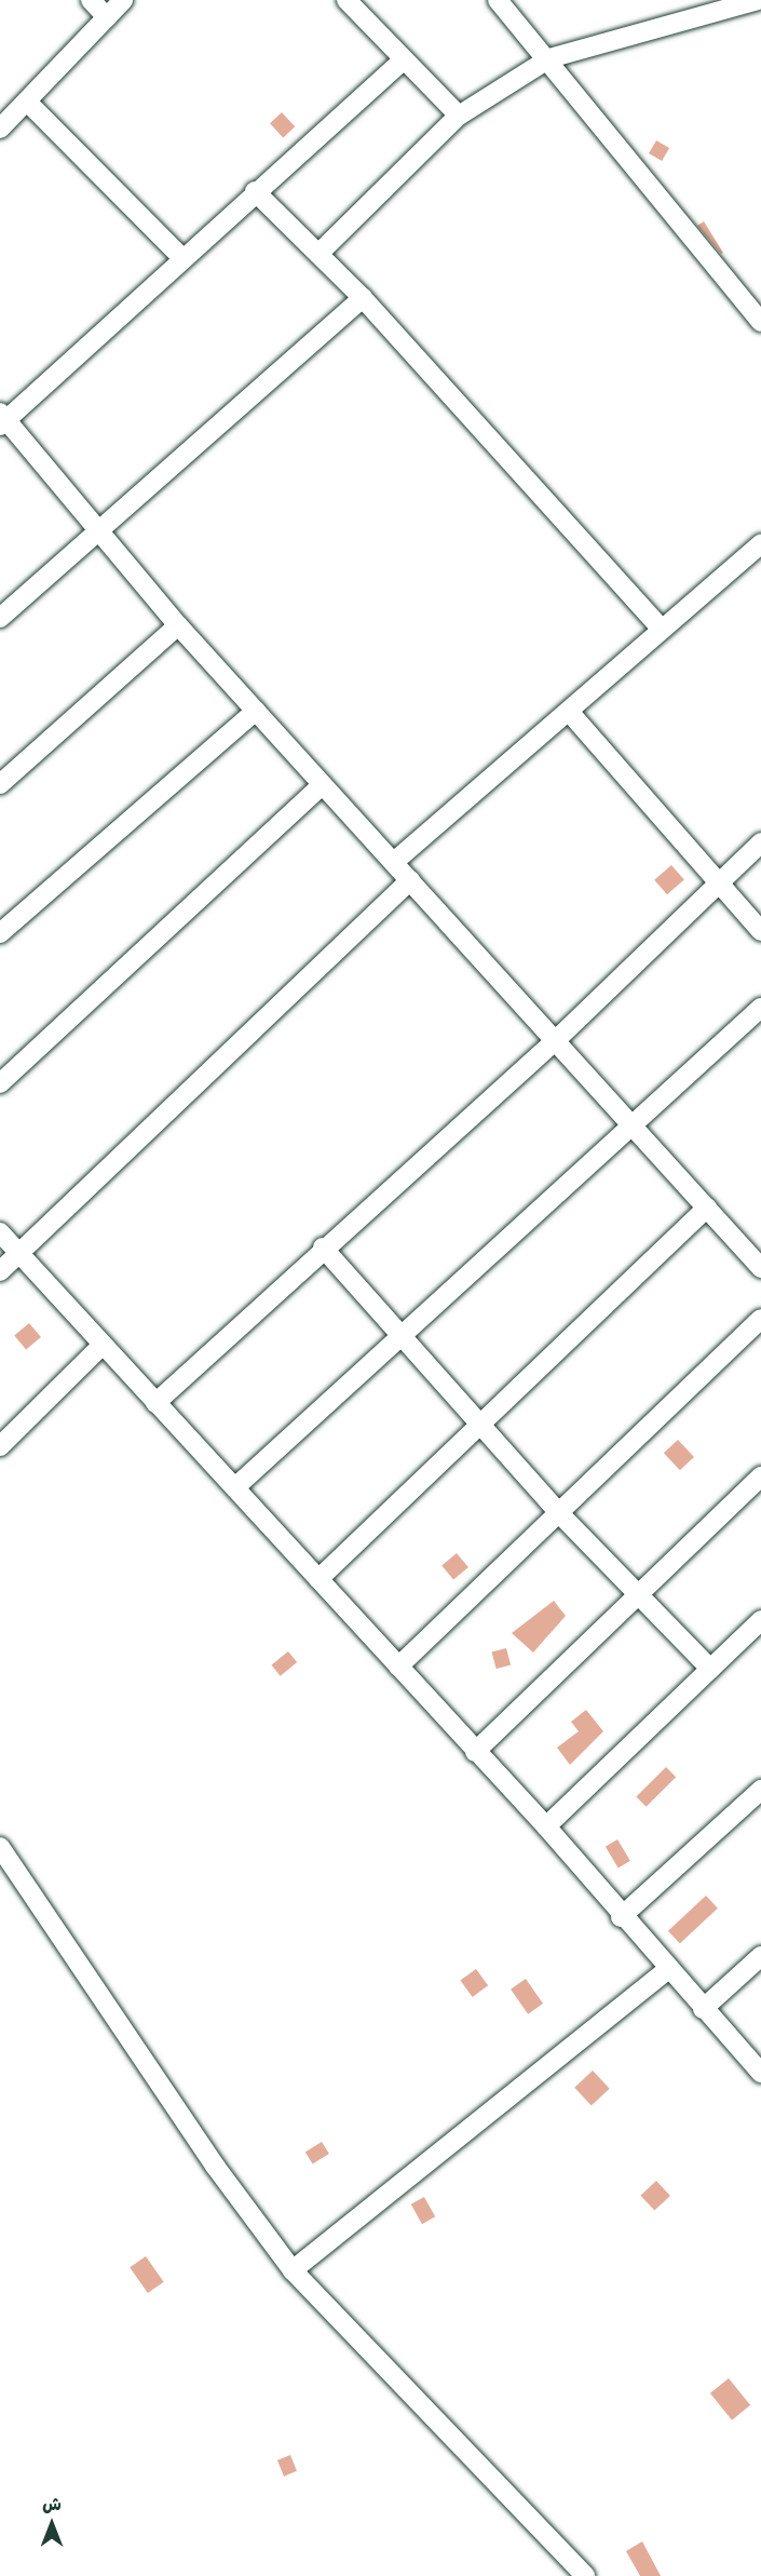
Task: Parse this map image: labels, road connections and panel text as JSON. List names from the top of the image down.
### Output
{
  "north": "top"
}
